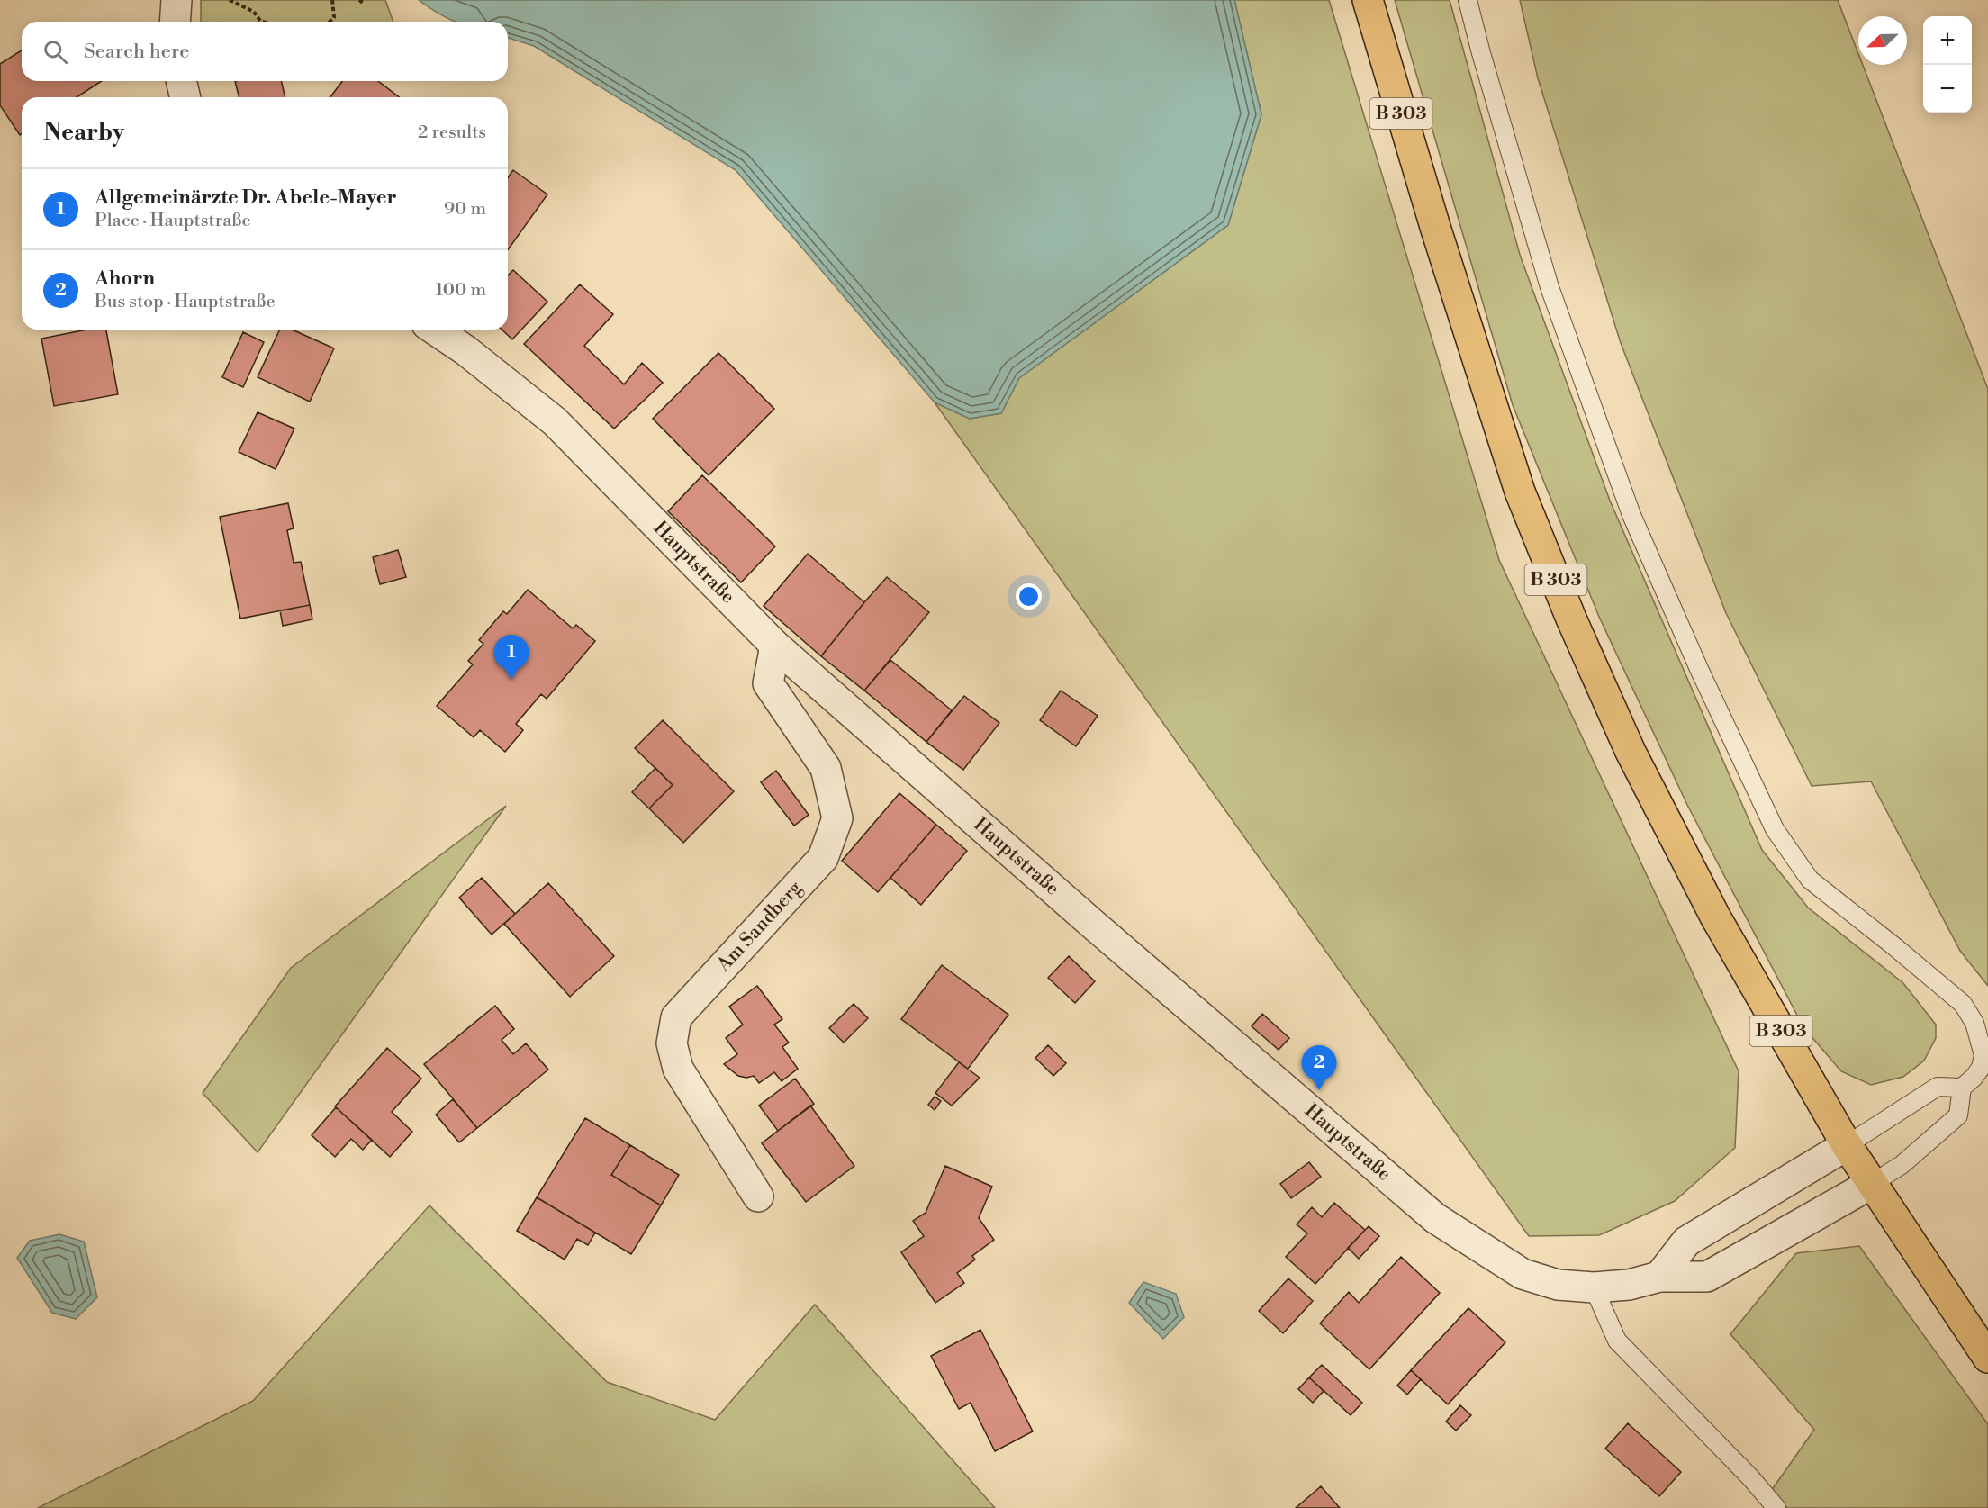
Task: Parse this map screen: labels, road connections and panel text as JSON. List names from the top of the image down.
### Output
{
  "streets": {
    "main road": ["B 303"],
    "street": ["Hauptstraße", "Am Sandberg"]
  },
  "crossings": [
    ["B 303", "Hauptstraße"],
    ["Hauptstraße", "Am Sandberg"]
  ],
  "north": "bottom left",
  "page": {
    "map_buttons": ["+", "−"],
    "search": "Search here",
    "heading": ["Nearby", "2 results"],
    "list": [
      {
        "mark": "1",
        "name": "Allgemeinärzte Dr. Abele-Mayer",
        "note": "Place · Hauptstraße",
        "value": "90 m"
      },
      {
        "mark": "2",
        "name": "Ahorn",
        "note": "Bus stop · Hauptstraße",
        "value": "100 m"
      }
    ],
    "pins": ["1", "2"]
  }
}
